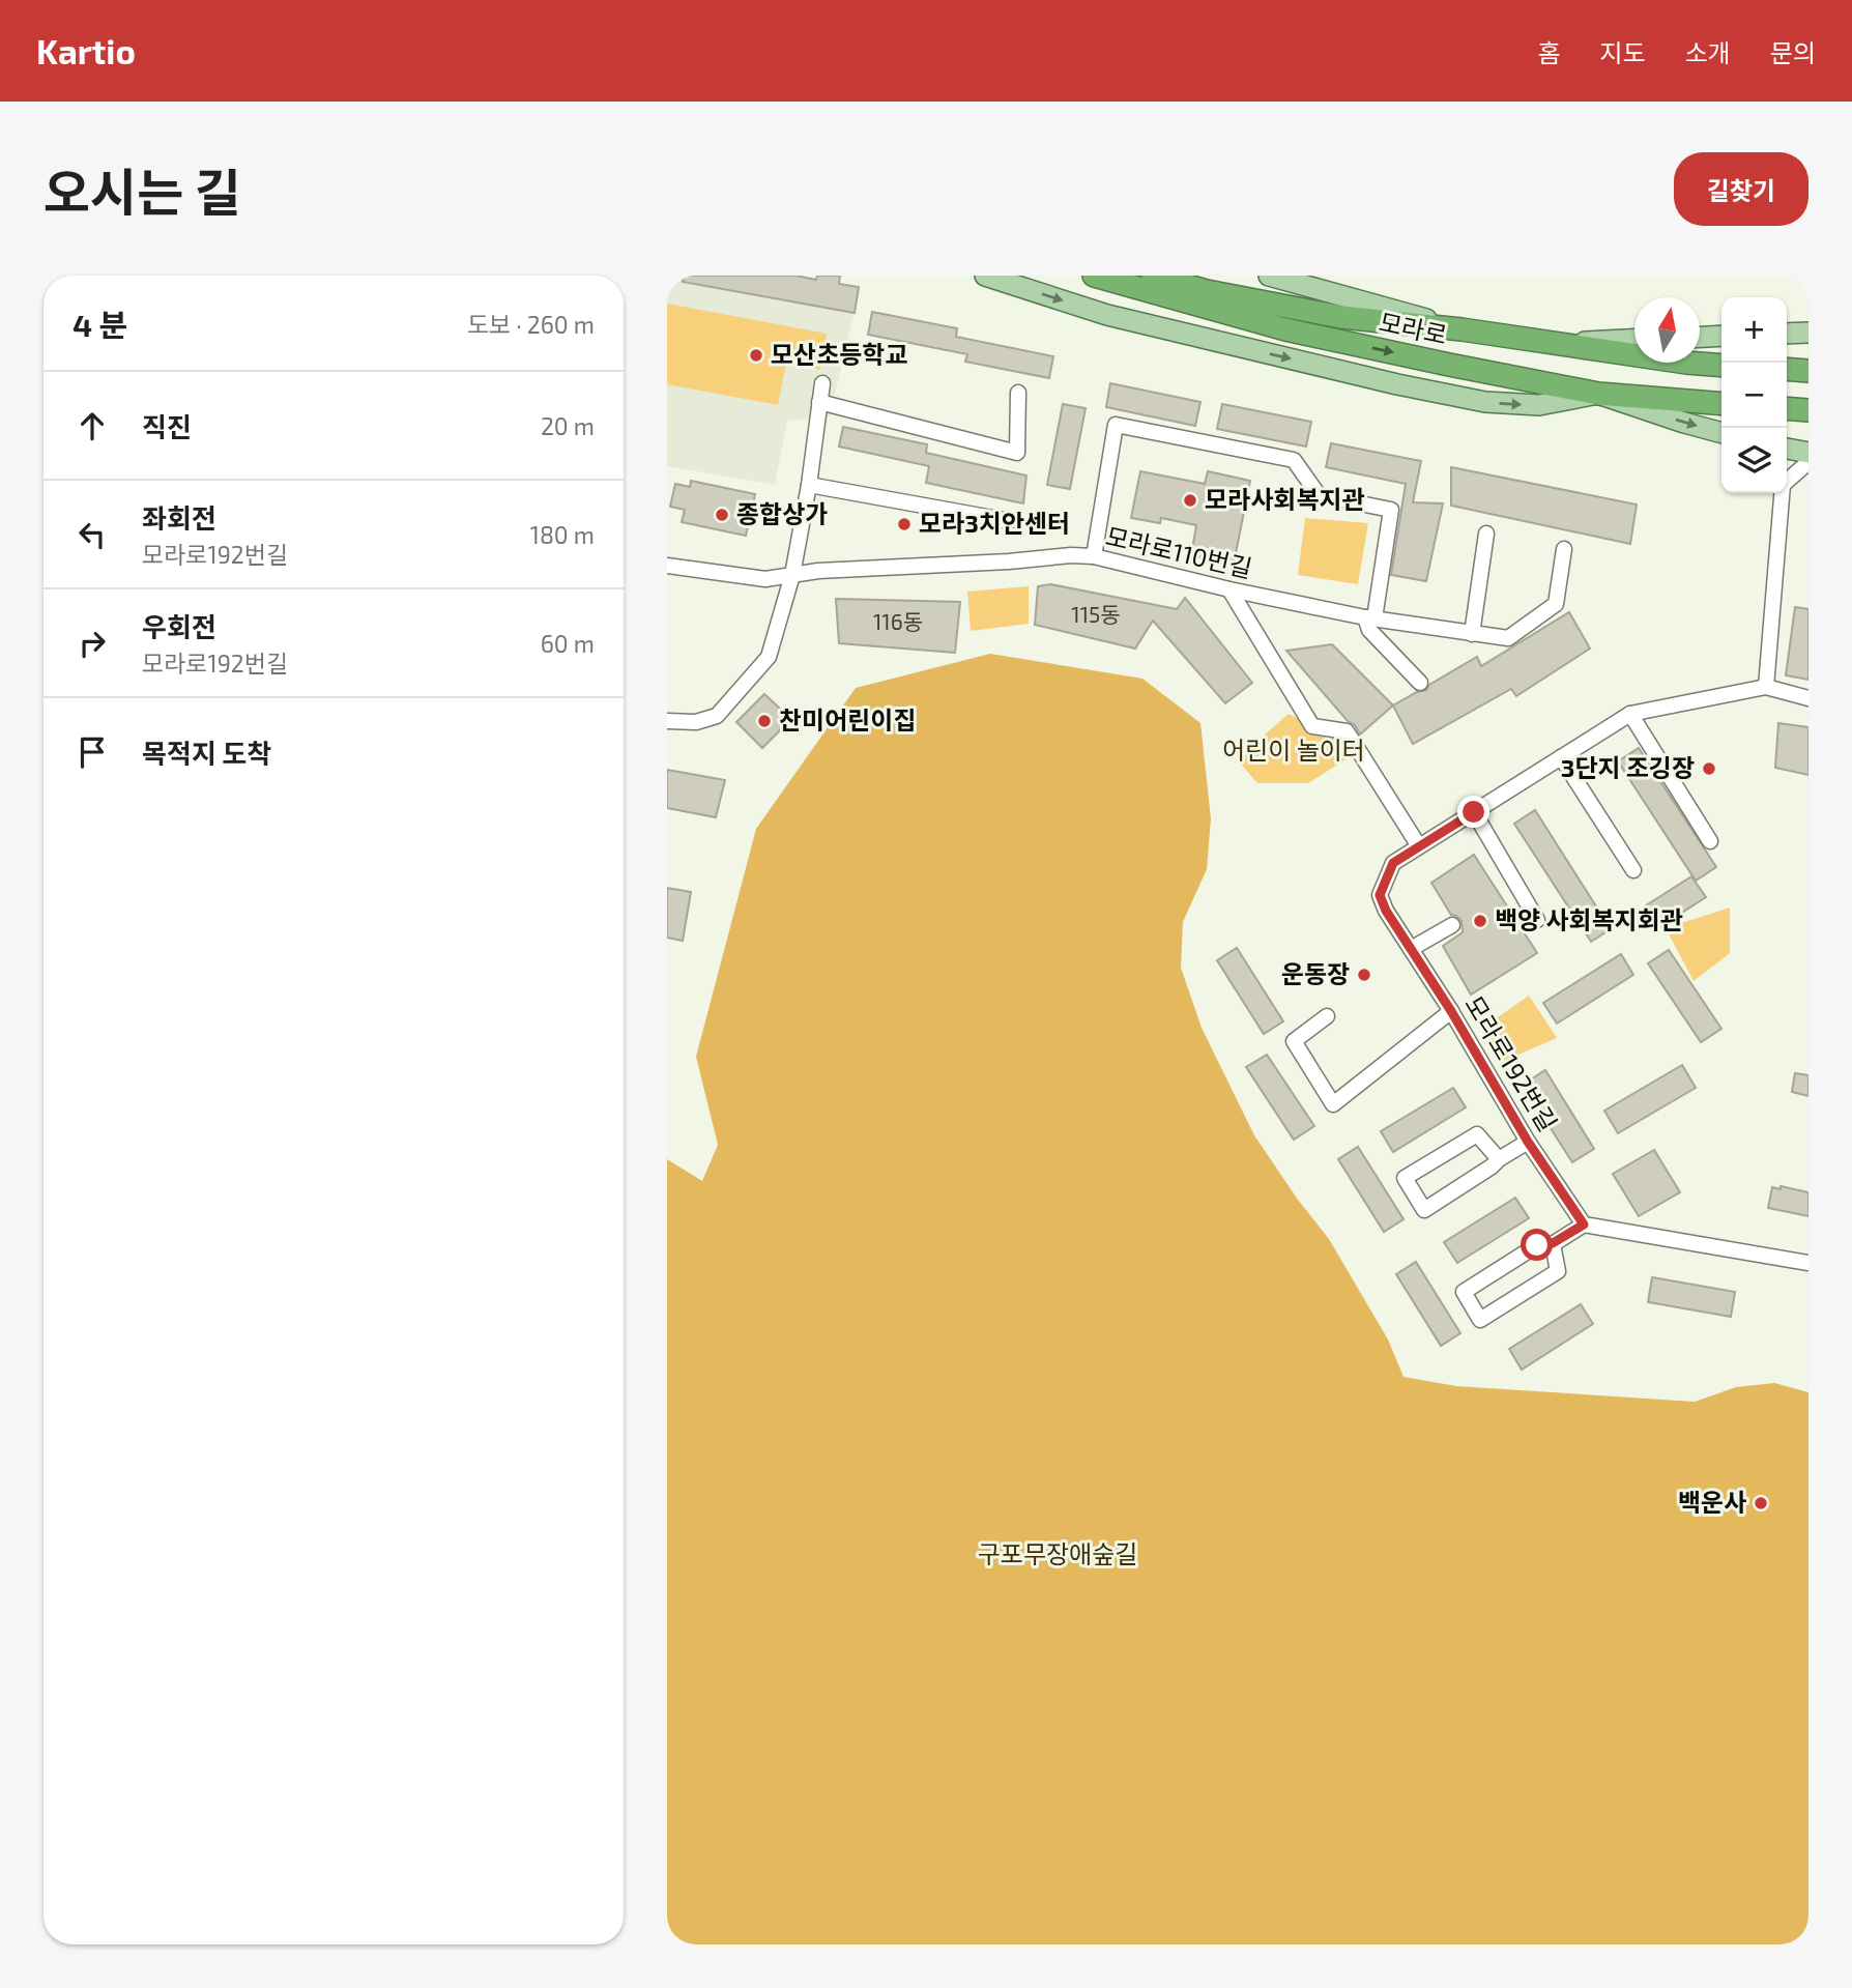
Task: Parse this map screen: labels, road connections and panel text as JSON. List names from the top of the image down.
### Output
{
  "streets": {
    "highway": ["모라로"],
    "street": ["모라로110번길", "모라로192번길"]
  },
  "parks": ["어린이 놀이터", "구포무장애숲길"],
  "places": [
    "모산초등학교",
    "모라사회복지관",
    "종합상가",
    "모라3치안센터",
    "찬미어린이집",
    "3단지 조깅장",
    "백양 사회복지회관",
    "운동장",
    "백운사"
  ],
  "house_numbers": ["115동", "116동"],
  "north": "top",
  "page": {
    "header": "Kartio",
    "nav": [
      "홈",
      "지도",
      "소개",
      "문의"
    ],
    "title": "오시는 길",
    "buttons": "길찾기",
    "heading": ["4 분", "도보 · 260 m"],
    "map_buttons": ["+", "−"],
    "list": [
      ["직진", "20 m"],
      ["좌회전", "모라로192번길", "180 m"],
      ["우회전", "모라로192번길", "60 m"],
      "목적지 도착"
    ]
  }
}
